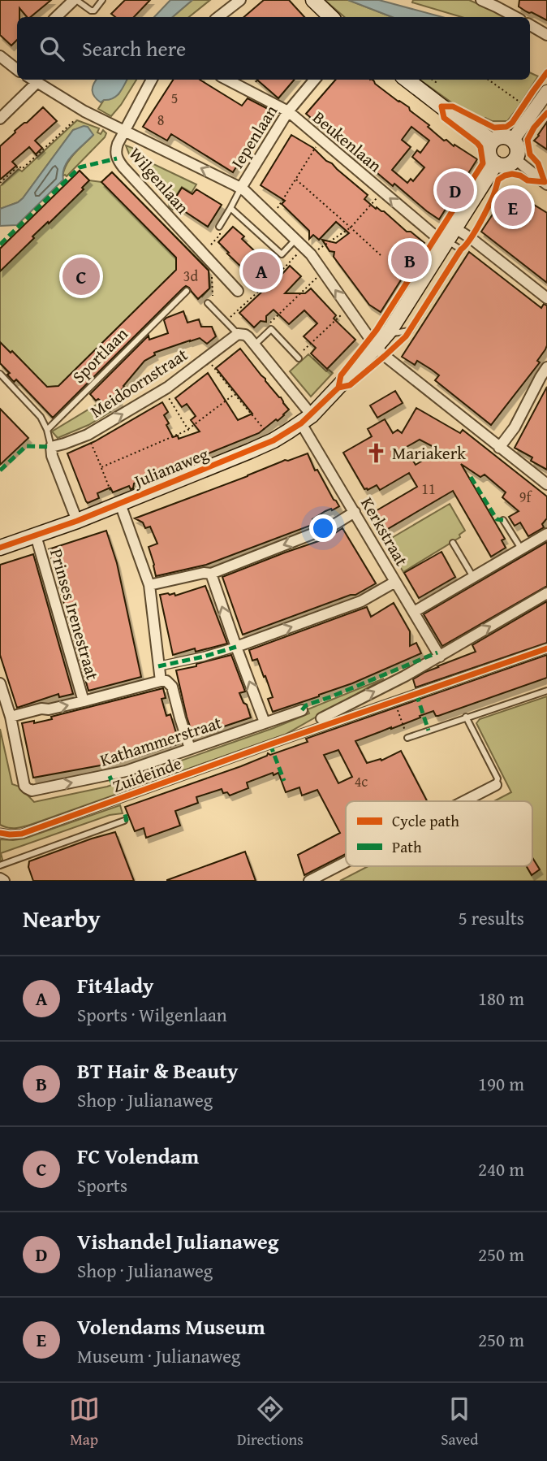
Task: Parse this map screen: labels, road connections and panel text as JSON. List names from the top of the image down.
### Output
{
  "streets": {
    "main road": ["Julianaweg"],
    "street": [
      "Iepenlaan",
      "Beukenlaan",
      "Wilgenlaan",
      "Meidoornstraat",
      "Kerkstraat",
      "Prinses Irenestraat",
      "Kathammerstraat",
      "Zuideinde"
    ],
    "lane": ["Sportlaan"]
  },
  "crossings": [
    ["Iepenlaan", "Beukenlaan"],
    ["Beukenlaan", "Julianaweg"],
    ["Julianaweg", "Kerkstraat"],
    ["Julianaweg", "Prinses Irenestraat"]
  ],
  "one_way": ["Meidoornstraat"],
  "places": {
    "church": ["Mariakerk"]
  },
  "house_numbers": [
    "5",
    "8",
    "3d",
    "11",
    "9f",
    "4c"
  ],
  "legend": ["Cycle path", "Path"],
  "page": {
    "search": "Search here",
    "pins": [
      "D",
      "E",
      "B",
      "A",
      "C"
    ],
    "heading": ["Nearby", "5 results"],
    "list": [
      {
        "mark": "A",
        "name": "Fit4lady",
        "note": "Sports · Wilgenlaan",
        "value": "180 m"
      },
      {
        "mark": "B",
        "name": "BT Hair & Beauty",
        "note": "Shop · Julianaweg",
        "value": "190 m"
      },
      {
        "mark": "C",
        "name": "FC Volendam",
        "note": "Sports",
        "value": "240 m"
      },
      {
        "mark": "D",
        "name": "Vishandel Julianaweg",
        "note": "Shop · Julianaweg",
        "value": "250 m"
      },
      {
        "mark": "E",
        "name": "Volendams Museum",
        "note": "Museum · Julianaweg",
        "value": "250 m"
      }
    ],
    "nav": ["Map", "Directions", "Saved"]
  }
}
